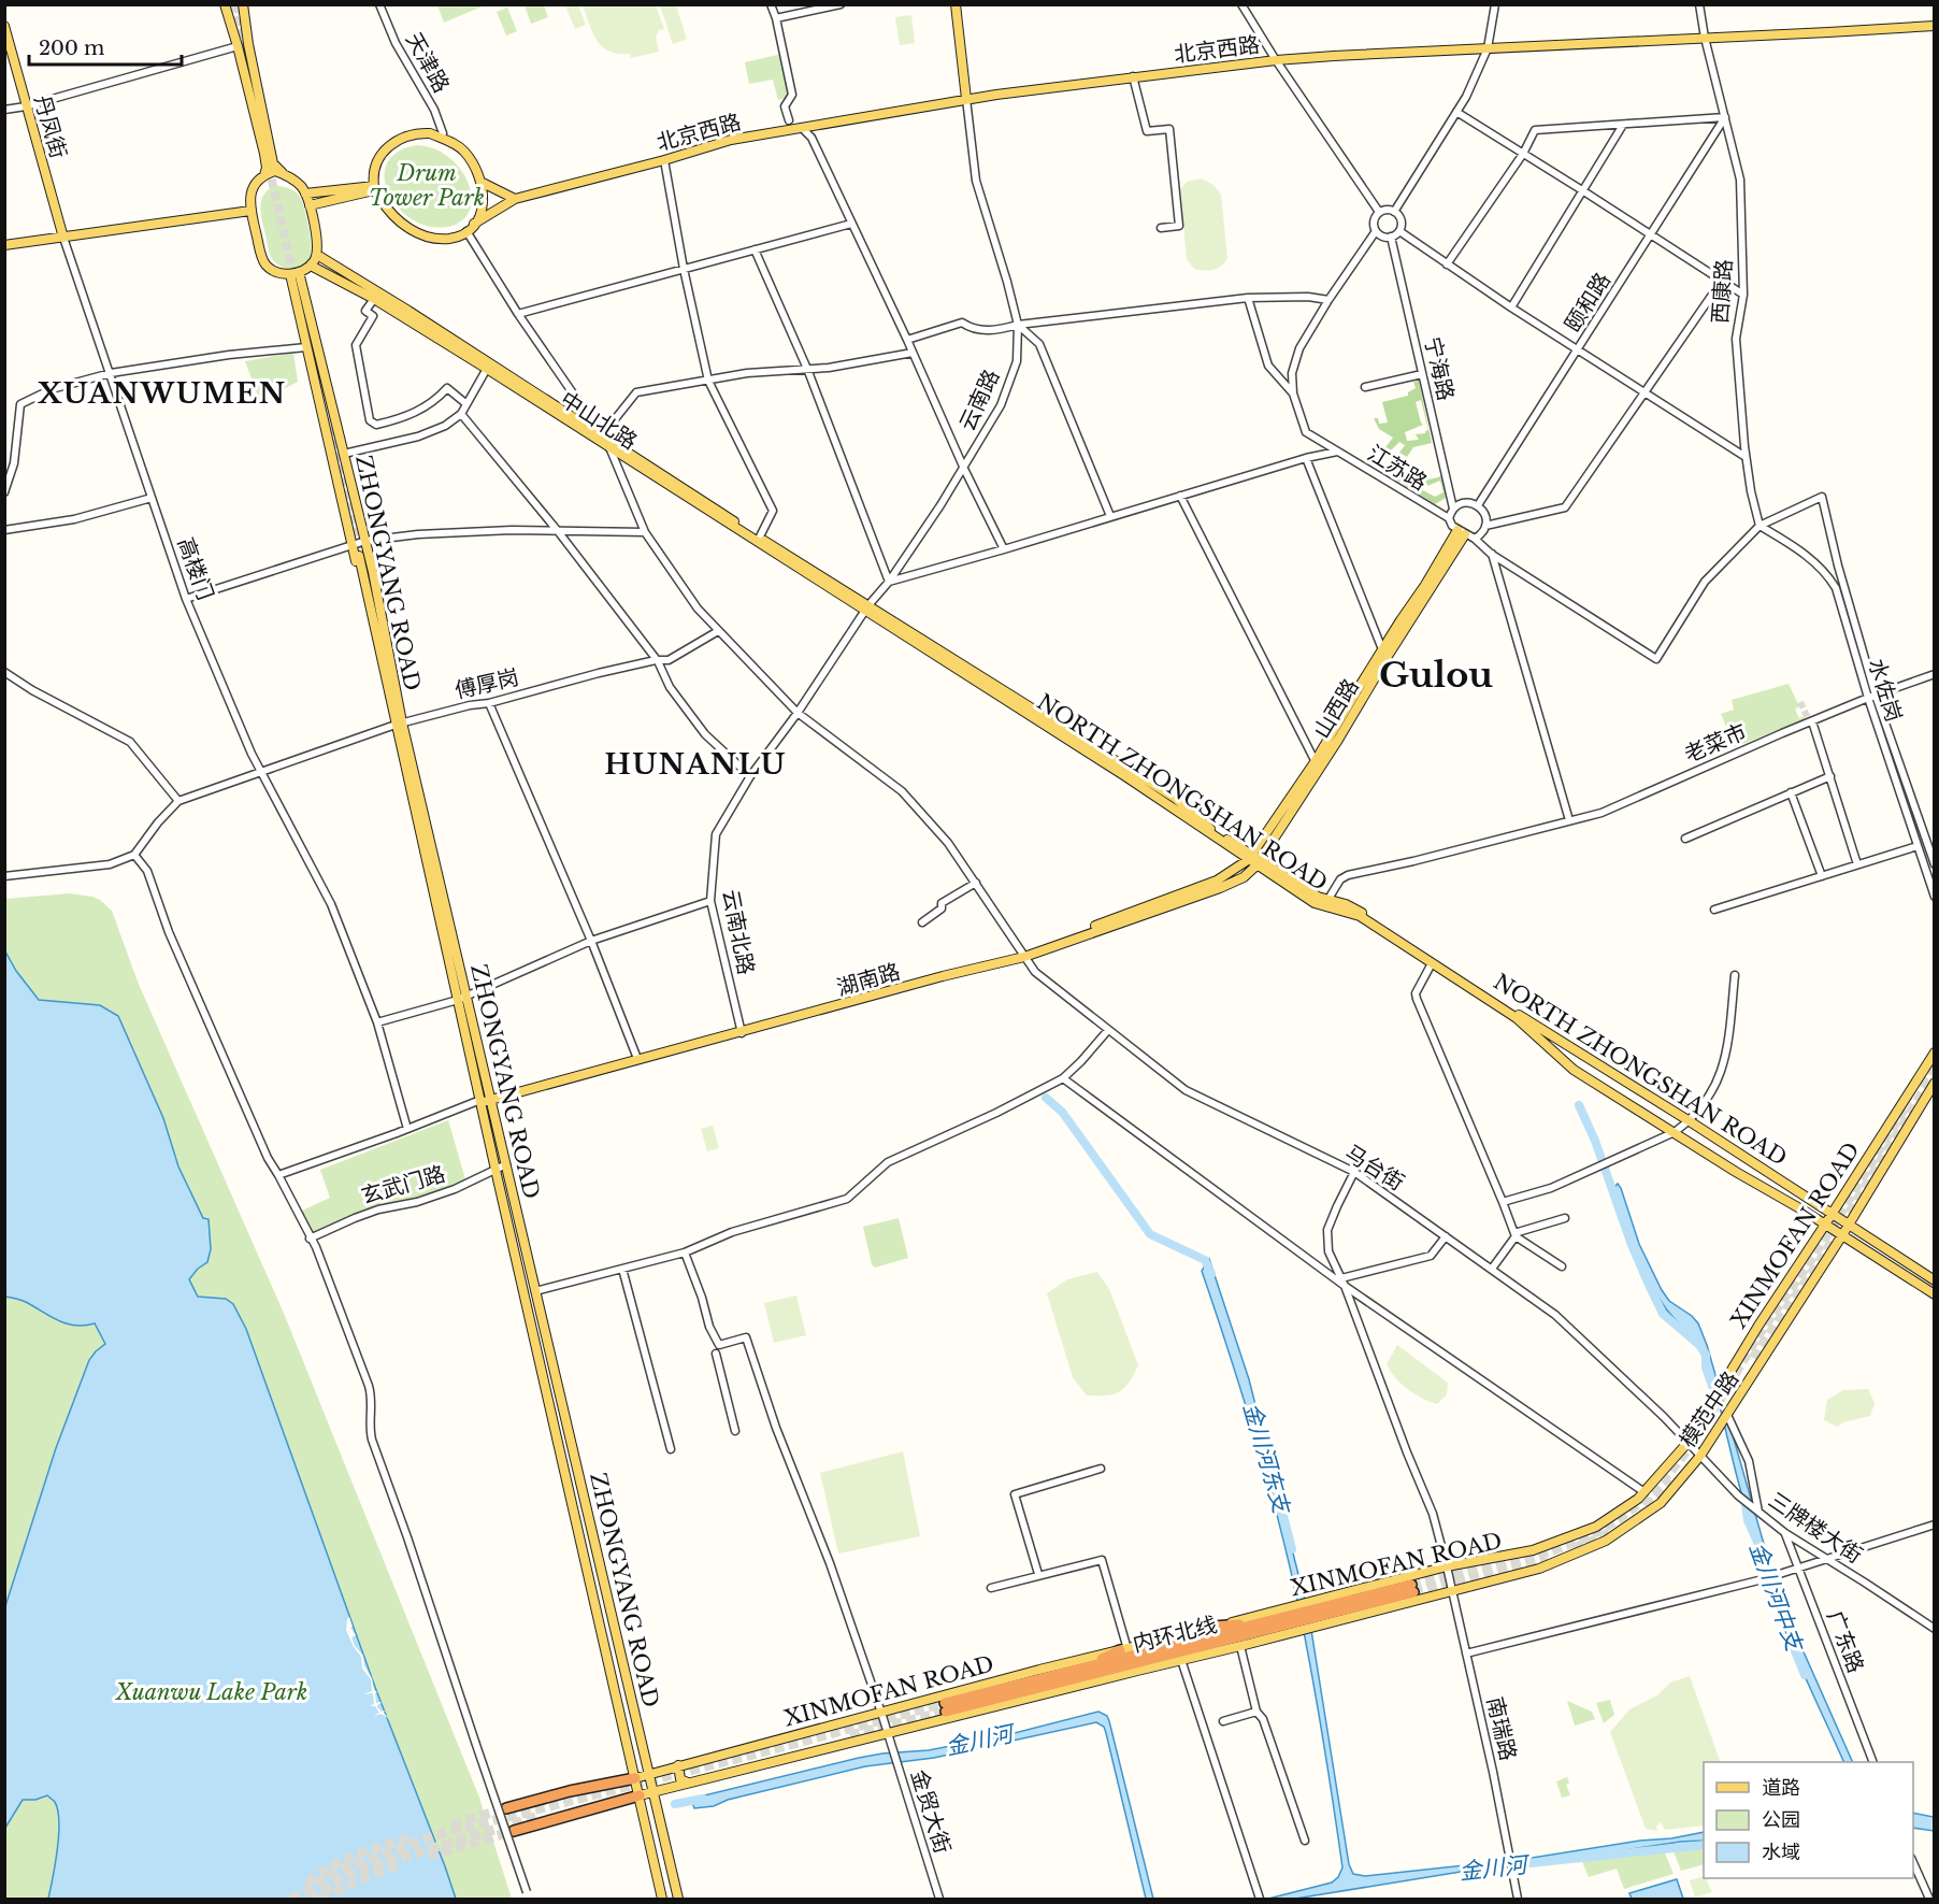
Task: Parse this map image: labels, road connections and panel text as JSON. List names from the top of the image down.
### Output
{
  "streets": {
    "highway": ["内环北线"],
    "main road": [
      "北京西路",
      "丹凤街",
      "中山北路",
      "ZHONGYANG ROAD",
      "山西路",
      "NORTH ZHONGSHAN ROAD",
      "湖南路",
      "XINMOFAN ROAD",
      "模范中路"
    ],
    "street": [
      "天津路",
      "西康路",
      "颐和路",
      "宁海路",
      "云南路",
      "江苏路",
      "高楼门",
      "傅厚岗",
      "水佐岗",
      "老菜市",
      "云南北路",
      "马台街",
      "玄武门路",
      "三牌楼大街",
      "广东路",
      "南瑞路",
      "金贸大街"
    ]
  },
  "crossings": [
    ["北京西路", "天津路"],
    ["北京西路", "西康路"],
    ["北京西路", "云南路"],
    ["北京西路", "马台街"],
    ["天津路", "马台街"],
    ["丹凤街", "高楼门"],
    ["西康路", "颐和路"],
    ["西康路", "水佐岗"],
    ["颐和路", "宁海路"],
    ["颐和路", "江苏路"],
    ["颐和路", "山西路"],
    ["宁海路", "江苏路"],
    ["宁海路", "山西路"],
    ["云南路", "中山北路"],
    ["云南路", "NORTH ZHONGSHAN ROAD"],
    ["云南路", "云南北路"],
    ["中山北路", "ZHONGYANG ROAD"],
    ["中山北路", "NORTH ZHONGSHAN ROAD"],
    ["中山北路", "云南北路"],
    ["中山北路", "马台街"],
    ["江苏路", "山西路"],
    ["高楼门", "傅厚岗"],
    ["ZHONGYANG ROAD", "傅厚岗"],
    ["ZHONGYANG ROAD", "湖南路"],
    ["ZHONGYANG ROAD", "玄武门路"],
    ["ZHONGYANG ROAD", "XINMOFAN ROAD"],
    ["傅厚岗", "马台街"],
    ["水佐岗", "老菜市"],
    ["山西路", "NORTH ZHONGSHAN ROAD"],
    ["山西路", "湖南路"],
    ["老菜市", "NORTH ZHONGSHAN ROAD"],
    ["NORTH ZHONGSHAN ROAD", "云南北路"],
    ["NORTH ZHONGSHAN ROAD", "湖南路"],
    ["NORTH ZHONGSHAN ROAD", "XINMOFAN ROAD"],
    ["NORTH ZHONGSHAN ROAD", "模范中路"],
    ["云南北路", "湖南路"],
    ["云南北路", "马台街"],
    ["湖南路", "马台街"],
    ["马台街", "XINMOFAN ROAD"],
    ["马台街", "三牌楼大街"],
    ["马台街", "南瑞路"],
    ["XINMOFAN ROAD", "模范中路"],
    ["XINMOFAN ROAD", "三牌楼大街"],
    ["XINMOFAN ROAD", "内环北线"],
    ["XINMOFAN ROAD", "南瑞路"],
    ["XINMOFAN ROAD", "金贸大街"],
    ["模范中路", "三牌楼大街"],
    ["模范中路", "南瑞路"],
    ["三牌楼大街", "广东路"]
  ],
  "districts": ["XUANWUMEN", "Gulou", "HUNANLU"],
  "water": ["金川河东支", "金川河中支", "金川河"],
  "parks": ["Drum Tower Park", "Xuanwu Lake Park"],
  "legend": ["道路", "公园", "水域"],
  "scale_bar": "200 m"
}
